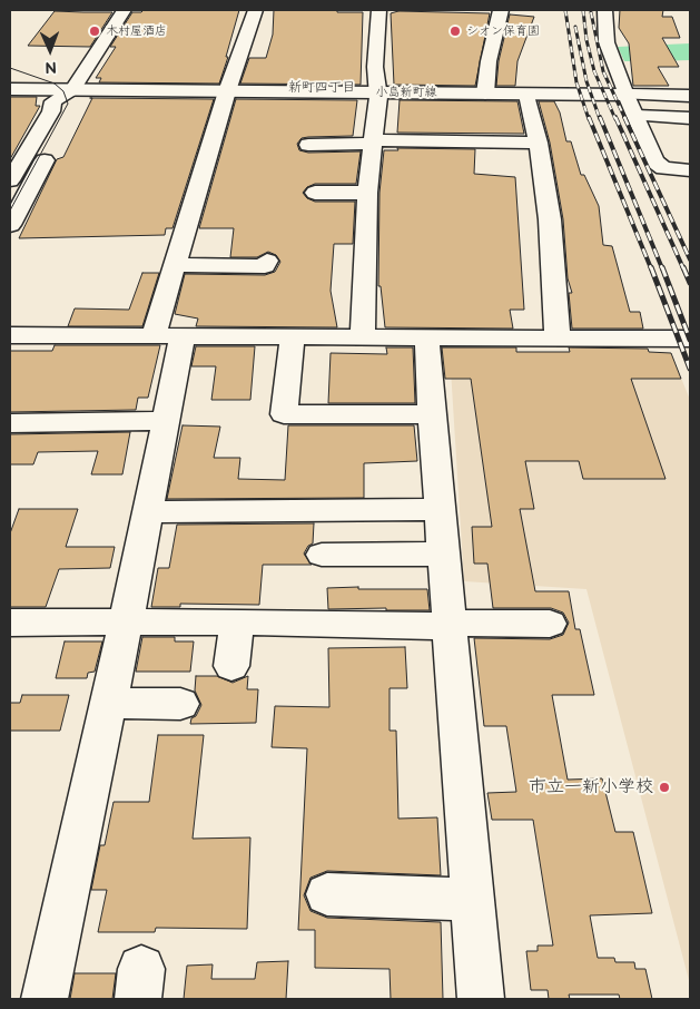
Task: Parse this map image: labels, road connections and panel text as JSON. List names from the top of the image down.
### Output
{
  "streets": {
    "street": ["小島新町線"]
  },
  "districts": ["新町四丁目"],
  "places": ["木村屋酒店", "シオン保育園", "市立一新小学校"],
  "north": "bottom"
}
